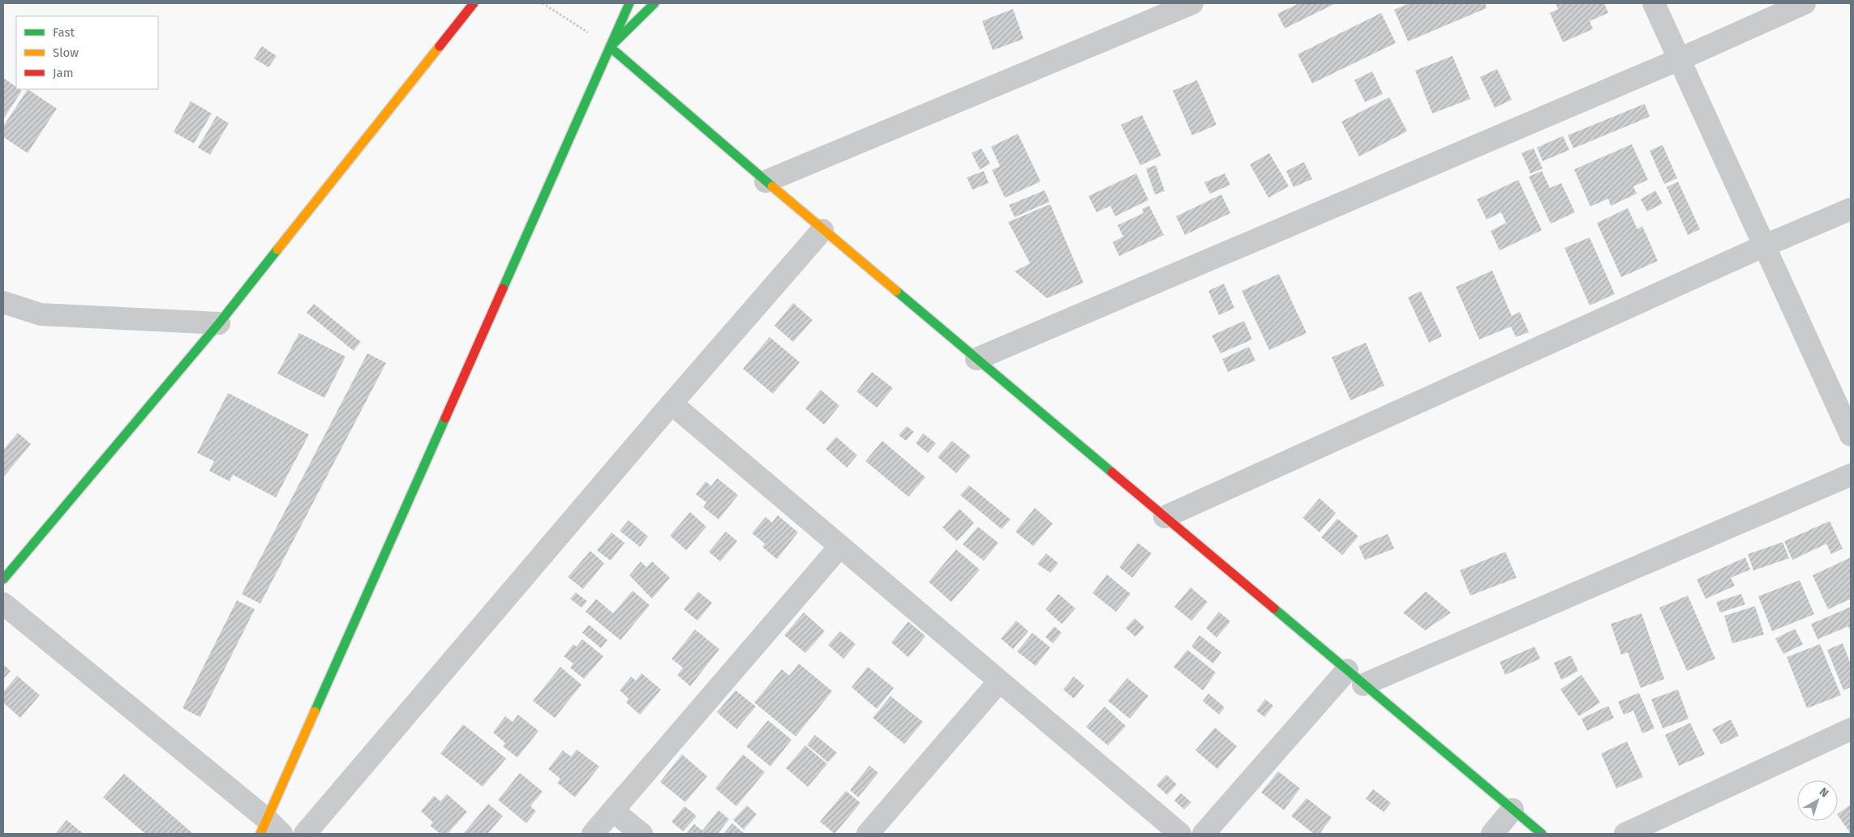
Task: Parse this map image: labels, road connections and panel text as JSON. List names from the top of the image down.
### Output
{
  "legend": ["Fast", "Slow", "Jam"],
  "north": "top right"
}
